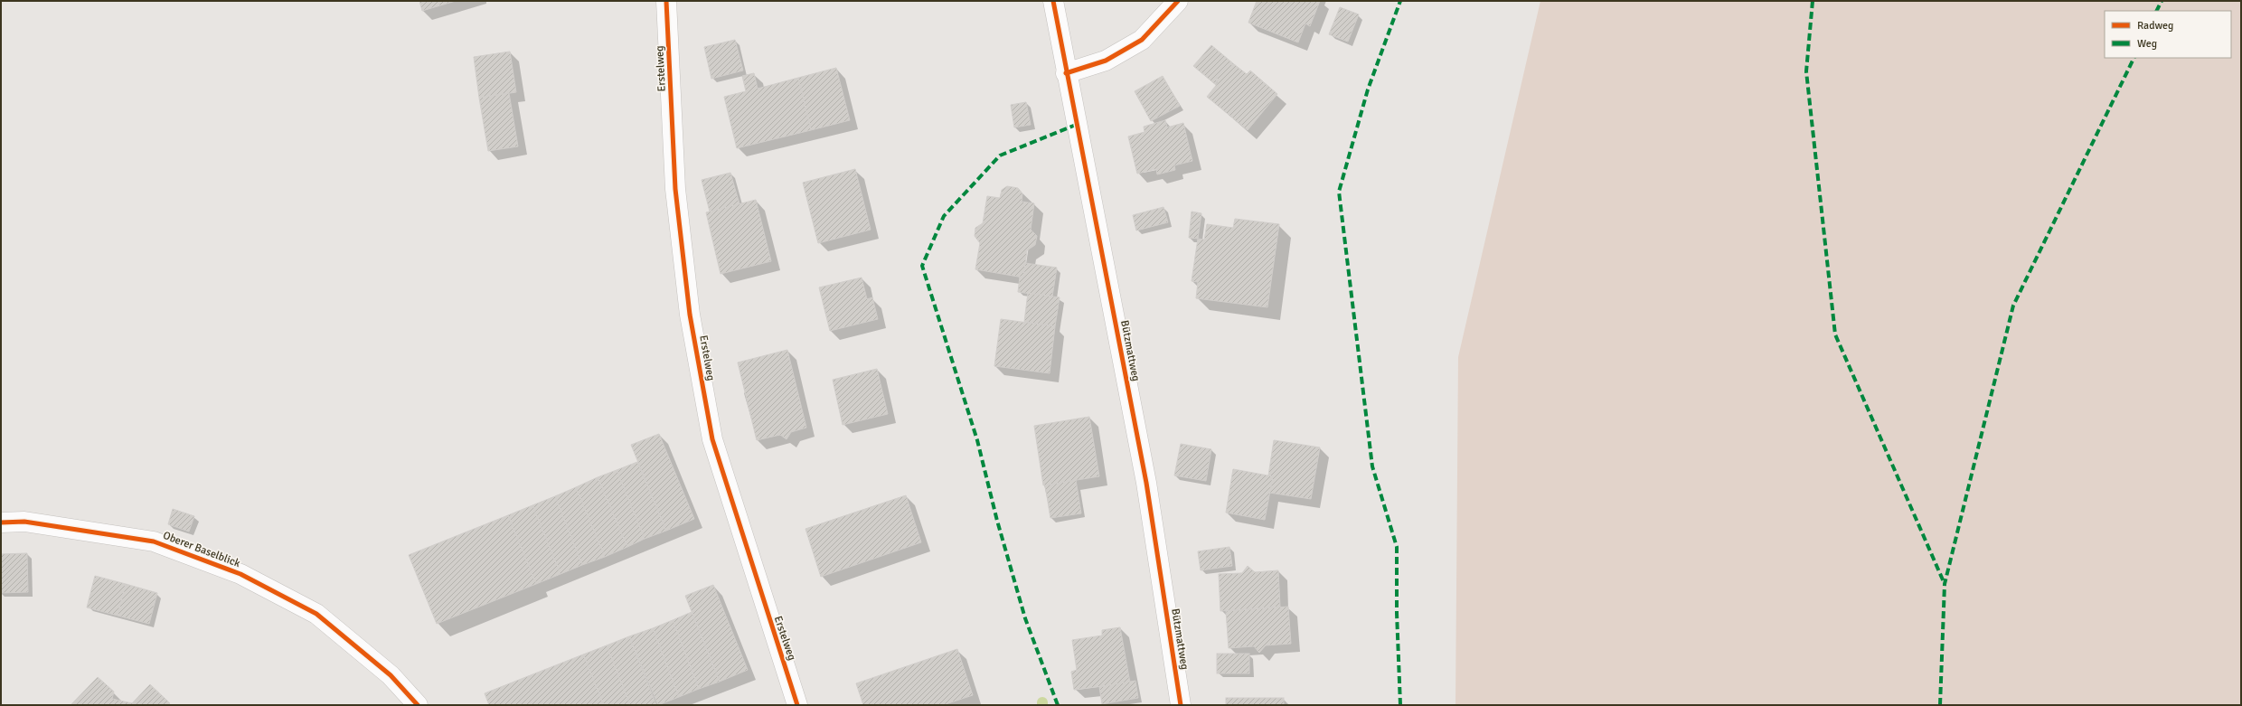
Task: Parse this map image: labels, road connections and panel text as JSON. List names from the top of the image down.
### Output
{
  "streets": {
    "street": ["Erstelweg", "Bützmattweg", "Oberer Baselblick"]
  },
  "legend": ["Radweg", "Weg"]
}
